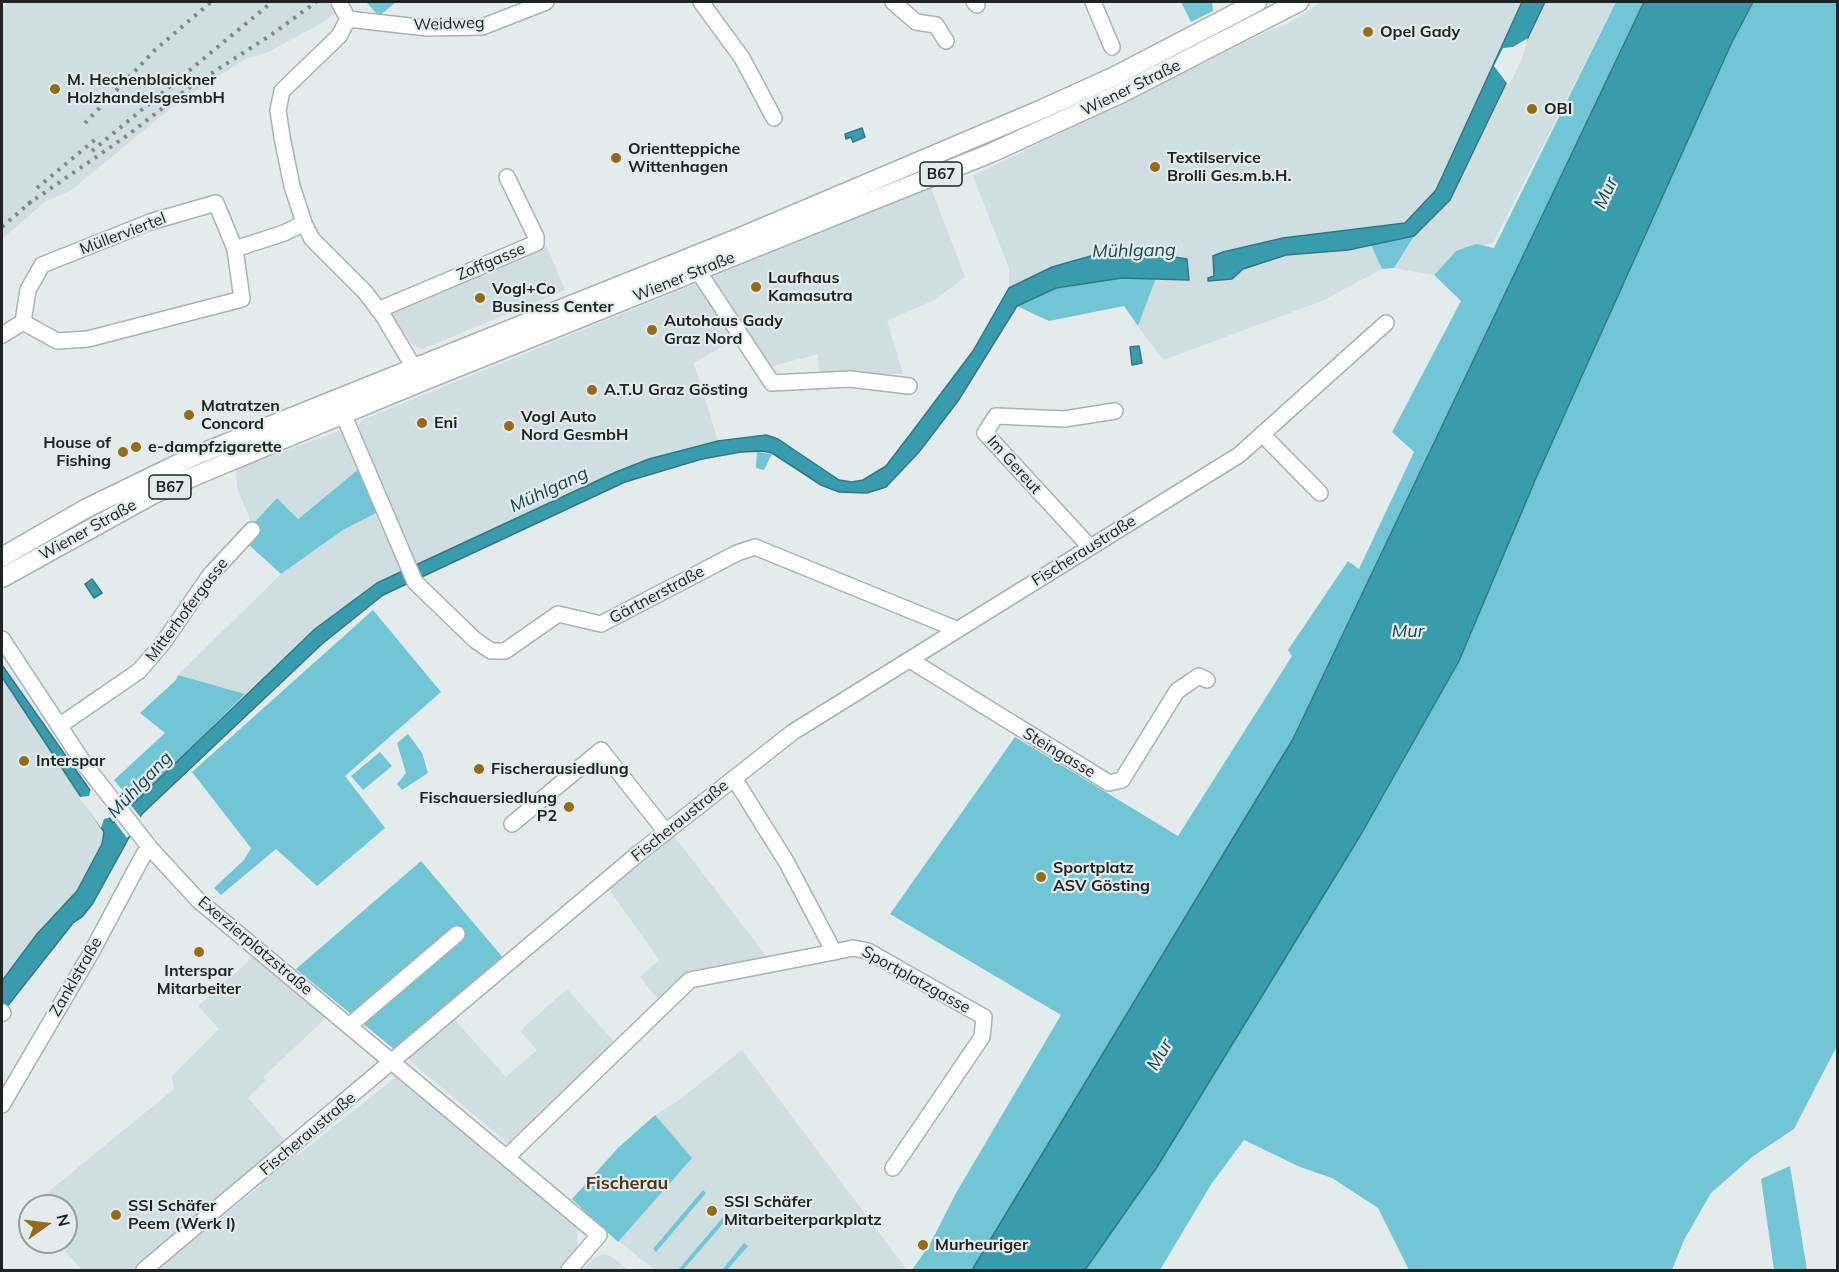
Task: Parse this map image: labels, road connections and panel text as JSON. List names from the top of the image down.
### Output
{
  "streets": {
    "main road": ["Wiener Straße", "B67"],
    "street": [
      "Weidweg",
      "Müllerviertel",
      "Zoffgasse",
      "Im Gereut",
      "Fischeraustraße",
      "Gärtnerstraße",
      "Mitterhofergasse",
      "Steingasse",
      "Exerzierplatzstraße",
      "Zanklstraße",
      "Sportplatzgasse"
    ]
  },
  "crossings": [
    ["Wiener Straße", "Gärtnerstraße"],
    ["Im Gereut", "Fischeraustraße"],
    ["Fischeraustraße", "Gärtnerstraße"],
    ["Fischeraustraße", "Steingasse"],
    ["Fischeraustraße", "Exerzierplatzstraße"],
    ["Mitterhofergasse", "Exerzierplatzstraße"],
    ["Exerzierplatzstraße", "Zanklstraße"]
  ],
  "districts": ["Fischerau"],
  "water": ["Mur", "Mühlgang"],
  "places": [
    "Opel Gady",
    "M. Hechenblaickner HolzhandelsgesmbH",
    "OBI",
    "Orientteppiche Wittenhagen",
    "Textilservice Brolli Ges.m.b.H.",
    "Laufhaus Kamasutra",
    "Vogl+Co Business Center",
    "Autohaus Gady Graz Nord",
    "A.T.U Graz Gösting",
    "Matratzen Concord",
    "Eni",
    "Vogl Auto Nord GesmbH",
    "e-dampfzigarette",
    "House of Fishing",
    "Interspar",
    "Fischerausiedlung",
    "Fischauersiedlung P2",
    "Sportplatz ASV Gösting",
    "Interspar Mitarbeiter",
    "SSI Schäfer Mitarbeiterparkplatz",
    "SSI Schäfer Peem (Werk I)",
    "Murheuriger"
  ],
  "north": "right"
}
